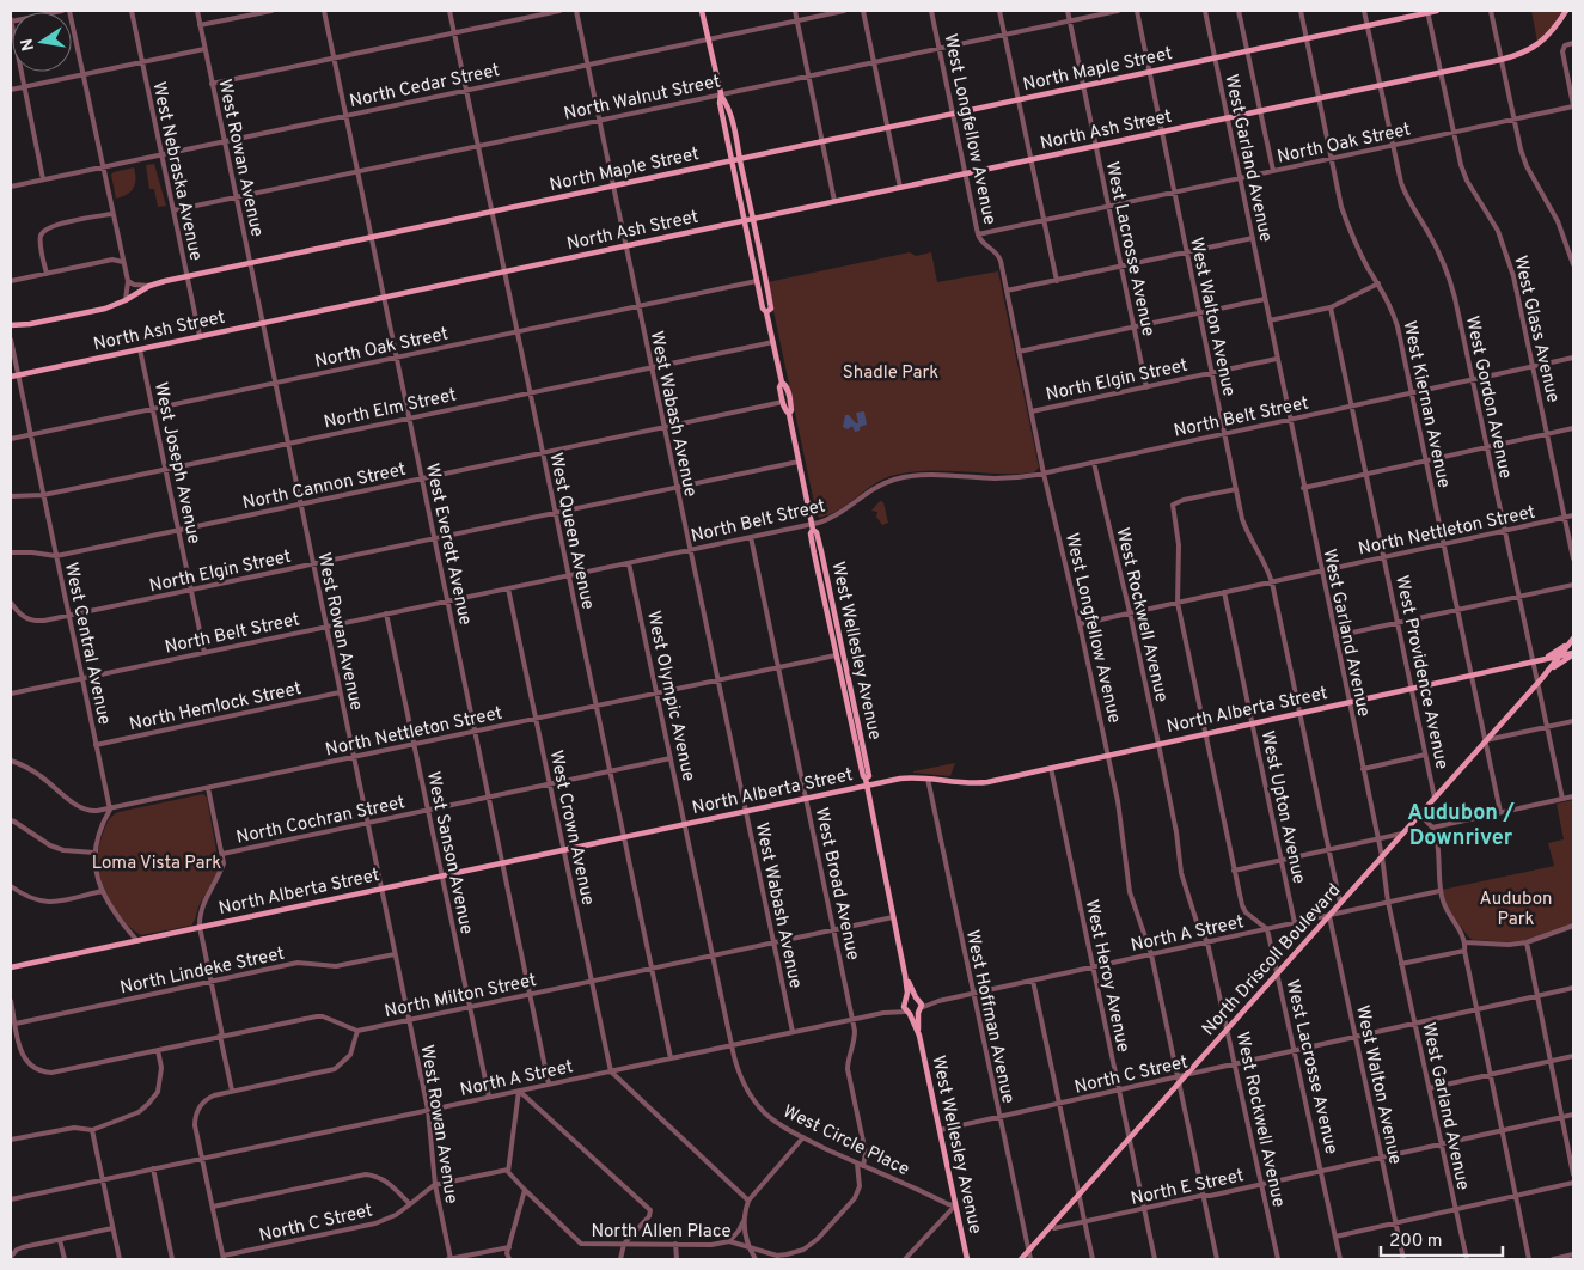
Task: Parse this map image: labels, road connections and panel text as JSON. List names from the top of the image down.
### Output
{
  "streets": {
    "main road": [
      "North Maple Street",
      "North Ash Street",
      "West Wellesley Avenue",
      "North Alberta Street",
      "North Driscoll Boulevard"
    ],
    "street": [
      "North Cedar Street",
      "North Walnut Street",
      "West Longfellow Avenue",
      "North Oak Street",
      "West Rowan Avenue",
      "West Garland Avenue",
      "West Nebraska Avenue",
      "West Lacrosse Avenue",
      "West Walton Avenue",
      "West Glass Avenue",
      "North Elgin Street",
      "West Gordon Avenue",
      "West Kiernan Avenue",
      "North Elm Street",
      "West Wabash Avenue",
      "North Belt Street",
      "West Joseph Avenue",
      "North Cannon Street",
      "North Nettleton Street",
      "West Queen Avenue",
      "West Everett Avenue",
      "West Rockwell Avenue",
      "West Central Avenue",
      "West Providence Avenue",
      "West Olympic Avenue",
      "North Hemlock Street",
      "West Upton Avenue",
      "North Cochran Street",
      "West Crown Avenue",
      "West Sanson Avenue",
      "West Broad Avenue",
      "North A Street",
      "North Lindeke Street",
      "West Heroy Avenue",
      "North Milton Street",
      "West Hoffman Avenue",
      "North C Street",
      "West Circle Place",
      "North E Street",
      "North Allen Place"
    ]
  },
  "crossings": [
    ["North Maple Street", "West Longfellow Avenue"],
    ["North Maple Street", "West Rowan Avenue"],
    ["North Maple Street", "West Garland Avenue"],
    ["North Maple Street", "West Nebraska Avenue"],
    ["North Maple Street", "West Lacrosse Avenue"],
    ["North Maple Street", "West Walton Avenue"],
    ["North Maple Street", "West Glass Avenue"],
    ["North Maple Street", "West Gordon Avenue"],
    ["North Maple Street", "West Kiernan Avenue"],
    ["North Maple Street", "West Wabash Avenue"],
    ["North Maple Street", "West Queen Avenue"],
    ["North Maple Street", "West Everett Avenue"],
    ["North Maple Street", "West Wellesley Avenue"],
    ["North Cedar Street", "West Rowan Avenue"],
    ["North Cedar Street", "West Nebraska Avenue"],
    ["North Cedar Street", "West Wabash Avenue"],
    ["North Cedar Street", "West Queen Avenue"],
    ["North Cedar Street", "West Everett Avenue"],
    ["North Cedar Street", "West Wellesley Avenue"],
    ["North Walnut Street", "West Longfellow Avenue"],
    ["North Walnut Street", "West Rowan Avenue"],
    ["North Walnut Street", "West Nebraska Avenue"],
    ["North Walnut Street", "West Lacrosse Avenue"],
    ["North Walnut Street", "West Wabash Avenue"],
    ["North Walnut Street", "West Queen Avenue"],
    ["North Walnut Street", "West Everett Avenue"],
    ["North Walnut Street", "West Wellesley Avenue"],
    ["West Longfellow Avenue", "North Ash Street"],
    ["West Longfellow Avenue", "North Oak Street"],
    ["West Longfellow Avenue", "North Elgin Street"],
    ["West Longfellow Avenue", "North Belt Street"],
    ["West Longfellow Avenue", "North Nettleton Street"],
    ["West Longfellow Avenue", "North Alberta Street"],
    ["West Longfellow Avenue", "North A Street"],
    ["West Longfellow Avenue", "North Driscoll Boulevard"],
    ["West Longfellow Avenue", "North C Street"],
    ["West Longfellow Avenue", "North E Street"],
    ["North Ash Street", "West Rowan Avenue"],
    ["North Ash Street", "West Garland Avenue"],
    ["North Ash Street", "West Nebraska Avenue"],
    ["North Ash Street", "West Lacrosse Avenue"],
    ["North Ash Street", "West Walton Avenue"],
    ["North Ash Street", "West Glass Avenue"],
    ["North Ash Street", "West Gordon Avenue"],
    ["North Ash Street", "West Kiernan Avenue"],
    ["North Ash Street", "West Wabash Avenue"],
    ["North Ash Street", "West Joseph Avenue"],
    ["North Ash Street", "West Queen Avenue"],
    ["North Ash Street", "West Everett Avenue"],
    ["North Ash Street", "West Central Avenue"],
    ["North Ash Street", "West Wellesley Avenue"],
    ["North Oak Street", "West Rowan Avenue"],
    ["North Oak Street", "West Garland Avenue"],
    ["North Oak Street", "West Lacrosse Avenue"],
    ["North Oak Street", "West Walton Avenue"],
    ["North Oak Street", "West Glass Avenue"],
    ["North Oak Street", "West Gordon Avenue"],
    ["North Oak Street", "West Kiernan Avenue"],
    ["North Oak Street", "West Wabash Avenue"],
    ["North Oak Street", "West Joseph Avenue"],
    ["North Oak Street", "West Queen Avenue"],
    ["North Oak Street", "West Everett Avenue"],
    ["North Oak Street", "West Central Avenue"],
    ["North Oak Street", "West Wellesley Avenue"],
    ["West Rowan Avenue", "North Elgin Street"],
    ["West Rowan Avenue", "North Elm Street"],
    ["West Rowan Avenue", "North Belt Street"],
    ["West Rowan Avenue", "North Cannon Street"],
    ["West Rowan Avenue", "North Nettleton Street"],
    ["West Rowan Avenue", "North Hemlock Street"],
    ["West Rowan Avenue", "North Alberta Street"],
    ["West Rowan Avenue", "North Cochran Street"],
    ["West Rowan Avenue", "North A Street"],
    ["West Rowan Avenue", "North Lindeke Street"],
    ["West Rowan Avenue", "North Milton Street"],
    ["West Rowan Avenue", "North C Street"],
    ["West Garland Avenue", "North Elgin Street"],
    ["West Garland Avenue", "North Belt Street"],
    ["West Garland Avenue", "North Nettleton Street"],
    ["West Garland Avenue", "North Alberta Street"],
    ["West Garland Avenue", "North A Street"],
    ["West Garland Avenue", "North Driscoll Boulevard"],
    ["West Garland Avenue", "North C Street"],
    ["West Garland Avenue", "North E Street"],
    ["West Lacrosse Avenue", "North Elgin Street"],
    ["West Lacrosse Avenue", "North A Street"],
    ["West Lacrosse Avenue", "North Driscoll Boulevard"],
    ["West Lacrosse Avenue", "North C Street"],
    ["West Lacrosse Avenue", "North E Street"],
    ["West Walton Avenue", "North Elgin Street"],
    ["West Walton Avenue", "North Belt Street"],
    ["West Walton Avenue", "North Nettleton Street"],
    ["West Walton Avenue", "North Alberta Street"],
    ["West Walton Avenue", "North A Street"],
    ["West Walton Avenue", "North Driscoll Boulevard"],
    ["West Walton Avenue", "North C Street"],
    ["West Walton Avenue", "North E Street"],
    ["West Glass Avenue", "North Belt Street"],
    ["West Glass Avenue", "North Nettleton Street"],
    ["North Elgin Street", "West Wabash Avenue"],
    ["North Elgin Street", "West Joseph Avenue"],
    ["North Elgin Street", "West Queen Avenue"],
    ["North Elgin Street", "West Everett Avenue"],
    ["North Elgin Street", "West Central Avenue"],
    ["North Elgin Street", "West Wellesley Avenue"],
    ["West Gordon Avenue", "North Belt Street"],
    ["West Gordon Avenue", "North Nettleton Street"],
    ["West Gordon Avenue", "North Alberta Street"],
    ["West Gordon Avenue", "North Driscoll Boulevard"],
    ["West Kiernan Avenue", "North Belt Street"],
    ["West Kiernan Avenue", "North Nettleton Street"],
    ["West Kiernan Avenue", "North Alberta Street"],
    ["West Kiernan Avenue", "North Driscoll Boulevard"],
    ["North Elm Street", "West Wabash Avenue"],
    ["North Elm Street", "West Joseph Avenue"],
    ["North Elm Street", "West Queen Avenue"],
    ["North Elm Street", "West Everett Avenue"],
    ["North Elm Street", "West Central Avenue"],
    ["North Elm Street", "West Wellesley Avenue"],
    ["West Wabash Avenue", "North Belt Street"],
    ["West Wabash Avenue", "North Cannon Street"],
    ["West Wabash Avenue", "North Nettleton Street"],
    ["West Wabash Avenue", "North Alberta Street"],
    ["West Wabash Avenue", "North A Street"],
    ["West Wabash Avenue", "North Milton Street"],
    ["North Belt Street", "West Joseph Avenue"],
    ["North Belt Street", "West Queen Avenue"],
    ["North Belt Street", "West Everett Avenue"],
    ["North Belt Street", "West Rockwell Avenue"],
    ["North Belt Street", "West Central Avenue"],
    ["North Belt Street", "West Wellesley Avenue"],
    ["North Belt Street", "West Providence Avenue"],
    ["North Belt Street", "West Olympic Avenue"],
    ["North Belt Street", "West Crown Avenue"],
    ["North Belt Street", "West Sanson Avenue"],
    ["North Belt Street", "West Broad Avenue"],
    ["West Joseph Avenue", "North Cannon Street"],
    ["North Cannon Street", "West Queen Avenue"],
    ["North Cannon Street", "West Everett Avenue"],
    ["North Cannon Street", "West Central Avenue"],
    ["North Cannon Street", "West Wellesley Avenue"],
    ["North Nettleton Street", "West Queen Avenue"],
    ["North Nettleton Street", "West Everett Avenue"],
    ["North Nettleton Street", "West Rockwell Avenue"],
    ["North Nettleton Street", "West Central Avenue"],
    ["North Nettleton Street", "West Wellesley Avenue"],
    ["North Nettleton Street", "West Providence Avenue"],
    ["North Nettleton Street", "West Olympic Avenue"],
    ["North Nettleton Street", "North Alberta Street"],
    ["North Nettleton Street", "West Upton Avenue"],
    ["North Nettleton Street", "North Cochran Street"],
    ["North Nettleton Street", "West Crown Avenue"],
    ["North Nettleton Street", "West Sanson Avenue"],
    ["North Nettleton Street", "West Broad Avenue"],
    ["West Queen Avenue", "North Alberta Street"],
    ["West Queen Avenue", "North Cochran Street"],
    ["West Queen Avenue", "North A Street"],
    ["West Queen Avenue", "North Milton Street"],
    ["West Everett Avenue", "North Alberta Street"],
    ["West Everett Avenue", "North Cochran Street"],
    ["West Everett Avenue", "North A Street"],
    ["West Everett Avenue", "North Milton Street"],
    ["West Rockwell Avenue", "North Alberta Street"],
    ["West Rockwell Avenue", "North A Street"],
    ["West Rockwell Avenue", "North Driscoll Boulevard"],
    ["West Rockwell Avenue", "North C Street"],
    ["West Rockwell Avenue", "North E Street"],
    ["West Central Avenue", "North Hemlock Street"],
    ["West Central Avenue", "North Alberta Street"],
    ["West Central Avenue", "North Cochran Street"],
    ["West Wellesley Avenue", "North Alberta Street"],
    ["West Wellesley Avenue", "North A Street"],
    ["West Wellesley Avenue", "North Milton Street"],
    ["West Wellesley Avenue", "North C Street"],
    ["West Wellesley Avenue", "West Circle Place"],
    ["West Providence Avenue", "North Alberta Street"],
    ["West Providence Avenue", "North Driscoll Boulevard"],
    ["West Olympic Avenue", "North Alberta Street"],
    ["West Olympic Avenue", "North Cochran Street"],
    ["West Olympic Avenue", "North A Street"],
    ["West Olympic Avenue", "North Milton Street"],
    ["West Olympic Avenue", "West Circle Place"],
    ["North Alberta Street", "West Upton Avenue"],
    ["North Alberta Street", "North Cochran Street"],
    ["North Alberta Street", "West Crown Avenue"],
    ["North Alberta Street", "West Sanson Avenue"],
    ["North Alberta Street", "West Broad Avenue"],
    ["North Alberta Street", "North Driscoll Boulevard"],
    ["North Alberta Street", "West Heroy Avenue"],
    ["North Alberta Street", "West Hoffman Avenue"],
    ["West Upton Avenue", "North A Street"],
    ["North Cochran Street", "West Crown Avenue"],
    ["North Cochran Street", "West Sanson Avenue"],
    ["West Crown Avenue", "North A Street"],
    ["West Crown Avenue", "North Milton Street"],
    ["West Sanson Avenue", "North A Street"],
    ["West Sanson Avenue", "North Milton Street"],
    ["West Broad Avenue", "North A Street"],
    ["West Broad Avenue", "North Milton Street"],
    ["West Broad Avenue", "West Circle Place"],
    ["North A Street", "North Driscoll Boulevard"],
    ["North A Street", "West Heroy Avenue"],
    ["North A Street", "West Hoffman Avenue"],
    ["North A Street", "West Circle Place"],
    ["North Driscoll Boulevard", "West Heroy Avenue"],
    ["North Driscoll Boulevard", "West Hoffman Avenue"],
    ["North Driscoll Boulevard", "North C Street"],
    ["North Driscoll Boulevard", "North E Street"],
    ["West Heroy Avenue", "North C Street"],
    ["West Heroy Avenue", "North E Street"],
    ["West Hoffman Avenue", "North C Street"],
    ["West Circle Place", "North Allen Place"]
  ],
  "districts": ["Audubon / Downriver"],
  "parks": ["Shadle Park", "Loma Vista Park", "Audubon Park"],
  "scale_bar": "200 m",
  "north": "left"
}
